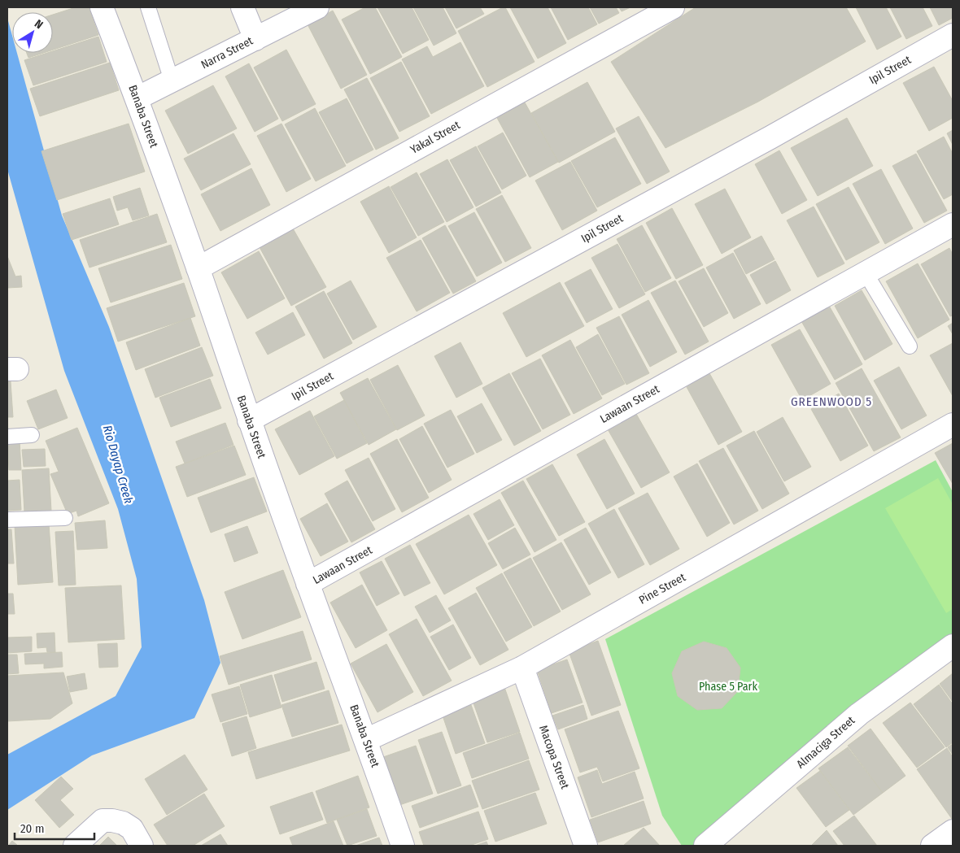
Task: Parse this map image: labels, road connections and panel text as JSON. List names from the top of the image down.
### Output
{
  "streets": {
    "street": [
      "Narra Street",
      "Ipil Street",
      "Banaba Street",
      "Yakal Street",
      "Lawaan Street",
      "Pine Street",
      "Almaciga Street",
      "Macopa Street"
    ]
  },
  "crossings": [
    ["Narra Street", "Banaba Street"],
    ["Ipil Street", "Banaba Street"],
    ["Banaba Street", "Yakal Street"],
    ["Banaba Street", "Lawaan Street"],
    ["Banaba Street", "Pine Street"],
    ["Pine Street", "Macopa Street"]
  ],
  "districts": ["GREENWOOD 5"],
  "water": ["Rio Dayap Creek"],
  "parks": ["Phase 5 Park"],
  "scale_bar": "20 m",
  "north": "top right"
}
